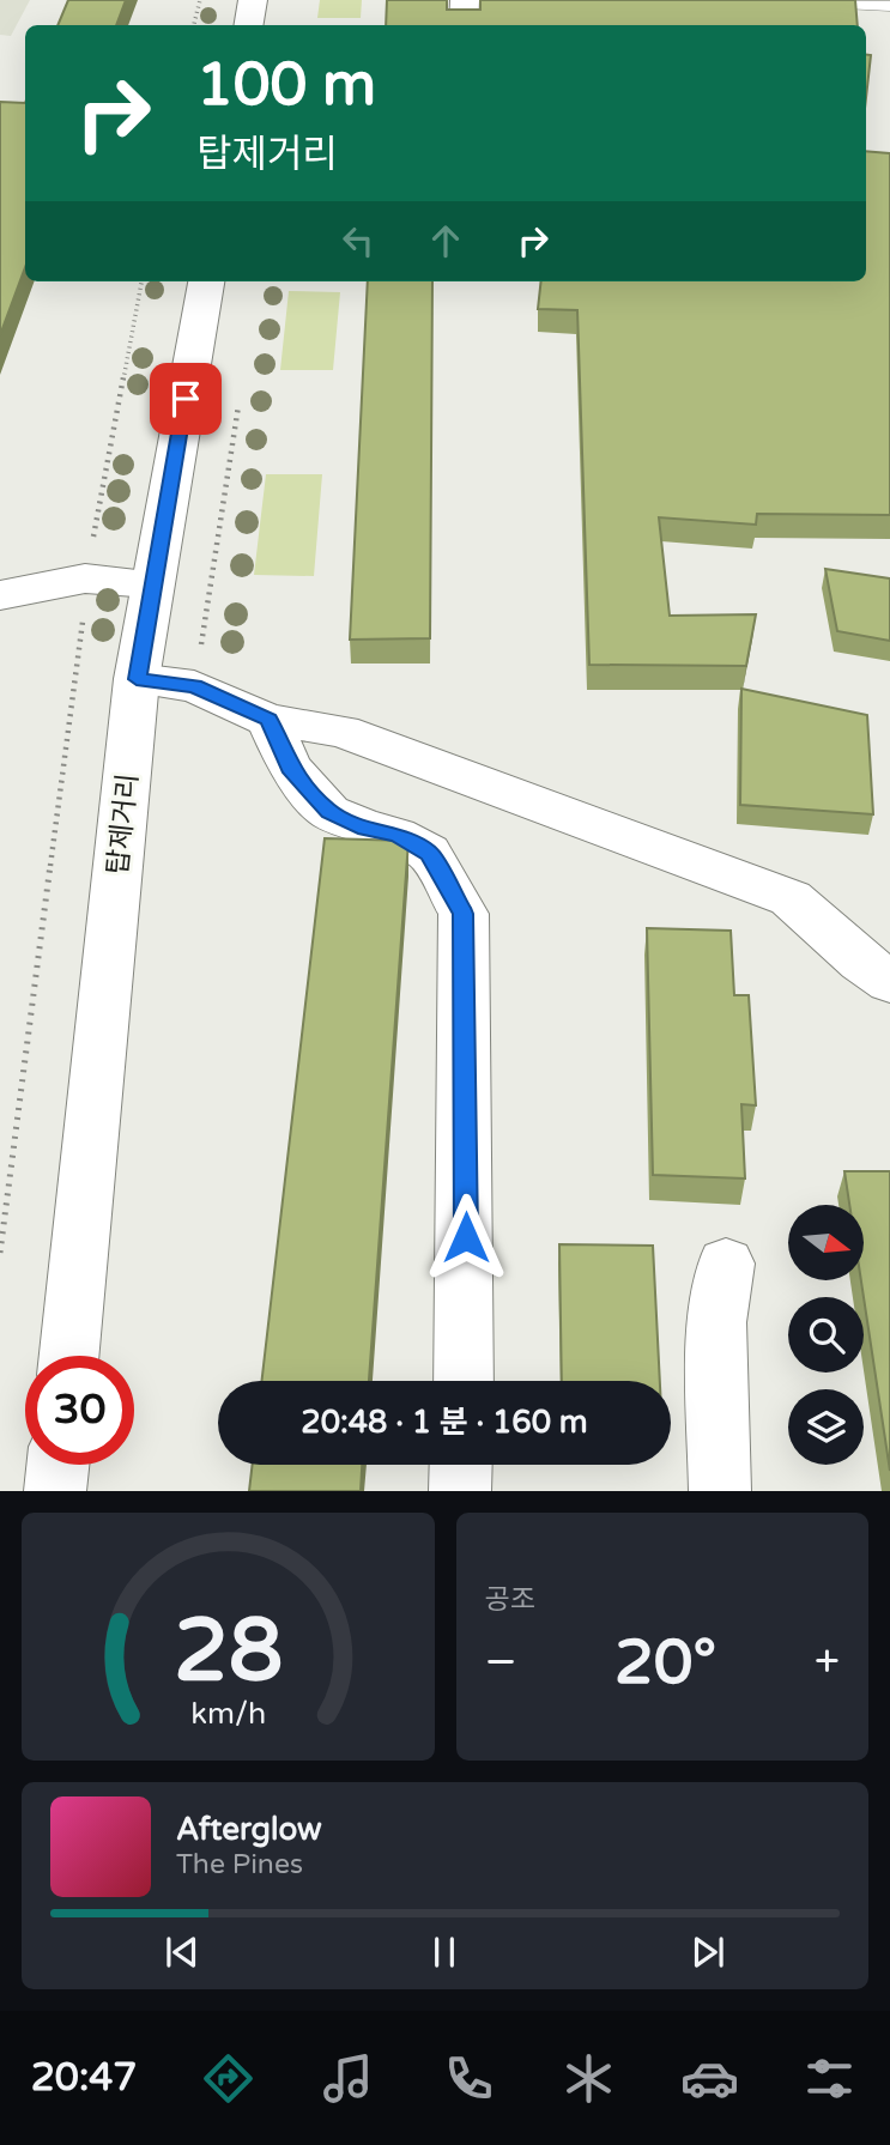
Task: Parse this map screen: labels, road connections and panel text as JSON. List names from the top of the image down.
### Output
{
  "streets": {
    "street": ["탑제거리"]
  },
  "north": "right",
  "page": {
    "turn": ["100 m", "탑제거리"],
    "limit": "30",
    "trip": "20:48 · 1 분 · 160 m",
    "tile": "공조",
    "heat": ["−", "20°", "+"],
    "song": ["Afterglow", "The Pines"],
    "tabs": "20:47",
    "gauge": ["28", "km/h"]
  }
}
